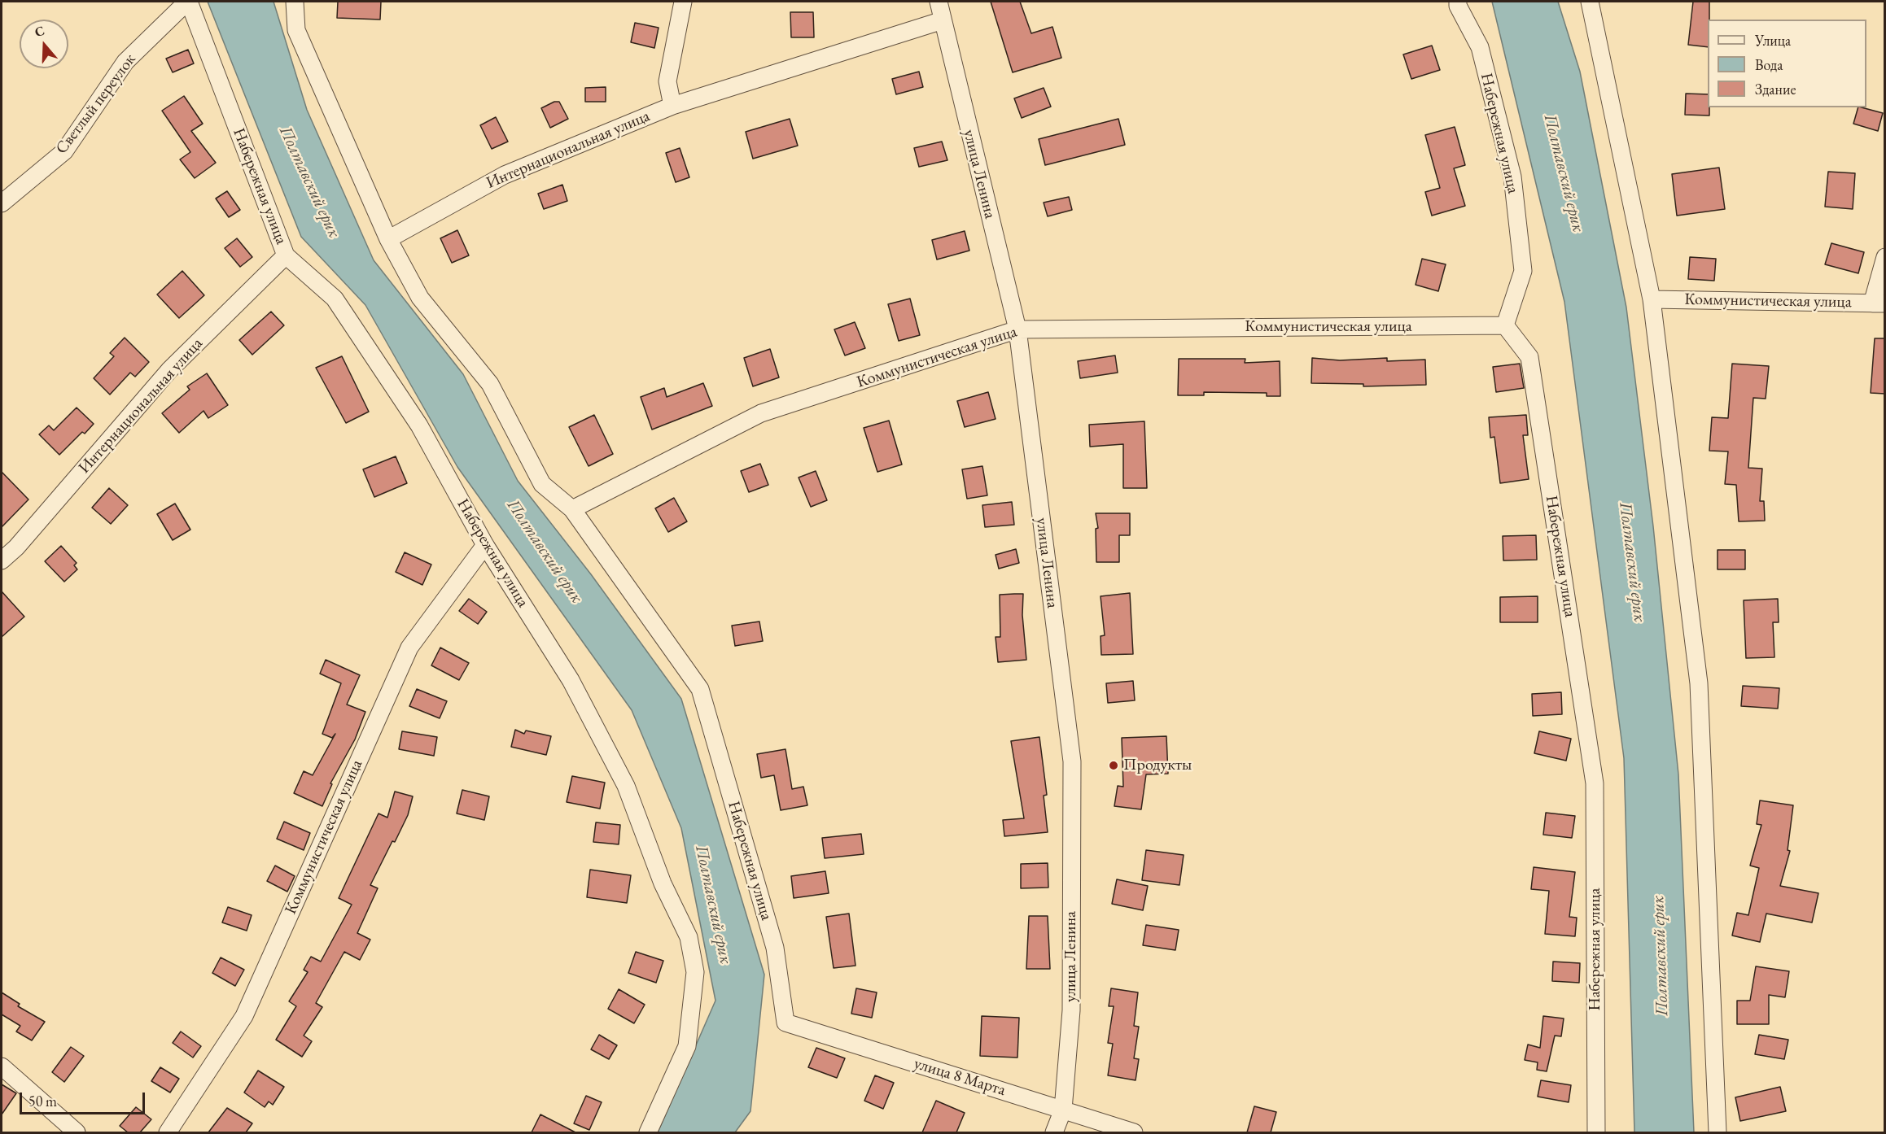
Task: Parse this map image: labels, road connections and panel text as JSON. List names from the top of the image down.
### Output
{
  "streets": {
    "street": [
      "Светлый переулок",
      "Набережная улица",
      "Интернациональная улица",
      "улица Ленина",
      "Коммунистическая улица",
      "улица 8 Марта"
    ]
  },
  "crossings": [
    ["Светлый переулок", "Набережная улица"],
    ["Набережная улица", "Интернациональная улица"],
    ["Набережная улица", "Коммунистическая улица"],
    ["Набережная улица", "улица 8 Марта"],
    ["Интернациональная улица", "улица Ленина"],
    ["улица Ленина", "Коммунистическая улица"],
    ["улица Ленина", "улица 8 Марта"]
  ],
  "water": ["Полтавский ерик"],
  "places": ["Продукты"],
  "legend": ["Улица", "Вода", "Здание"],
  "scale_bar": "50 m",
  "north": "top"
}
